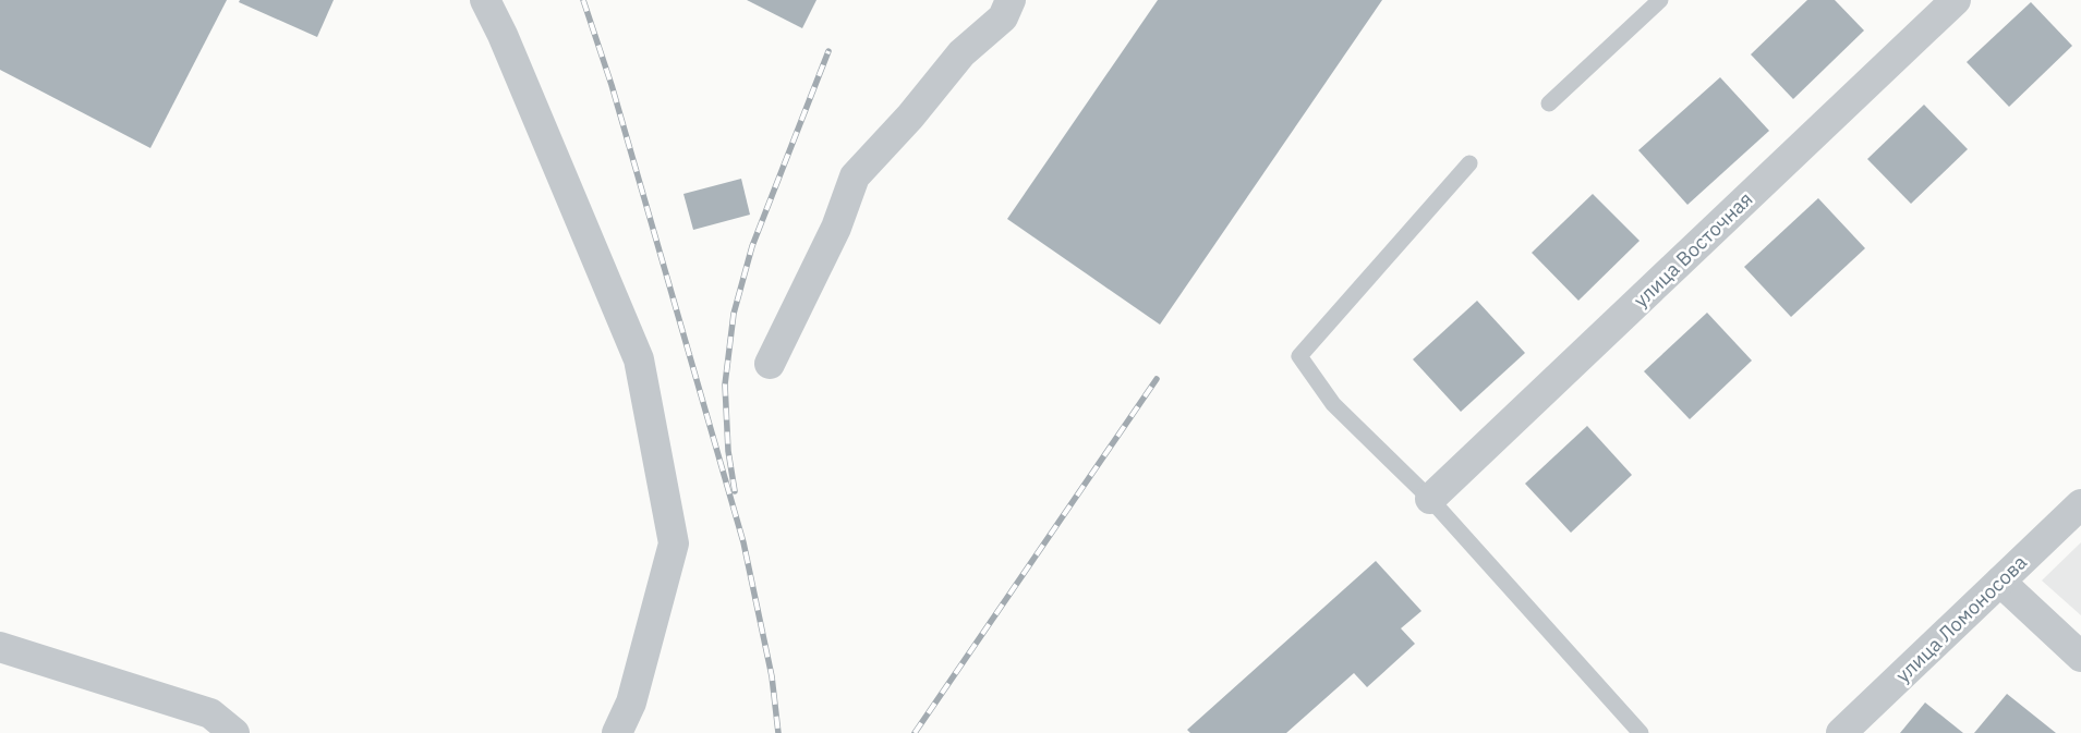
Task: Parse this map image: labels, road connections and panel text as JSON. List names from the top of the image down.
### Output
{
  "streets": {
    "street": ["улица Восточная", "улица Ломоносова"]
  }
}
